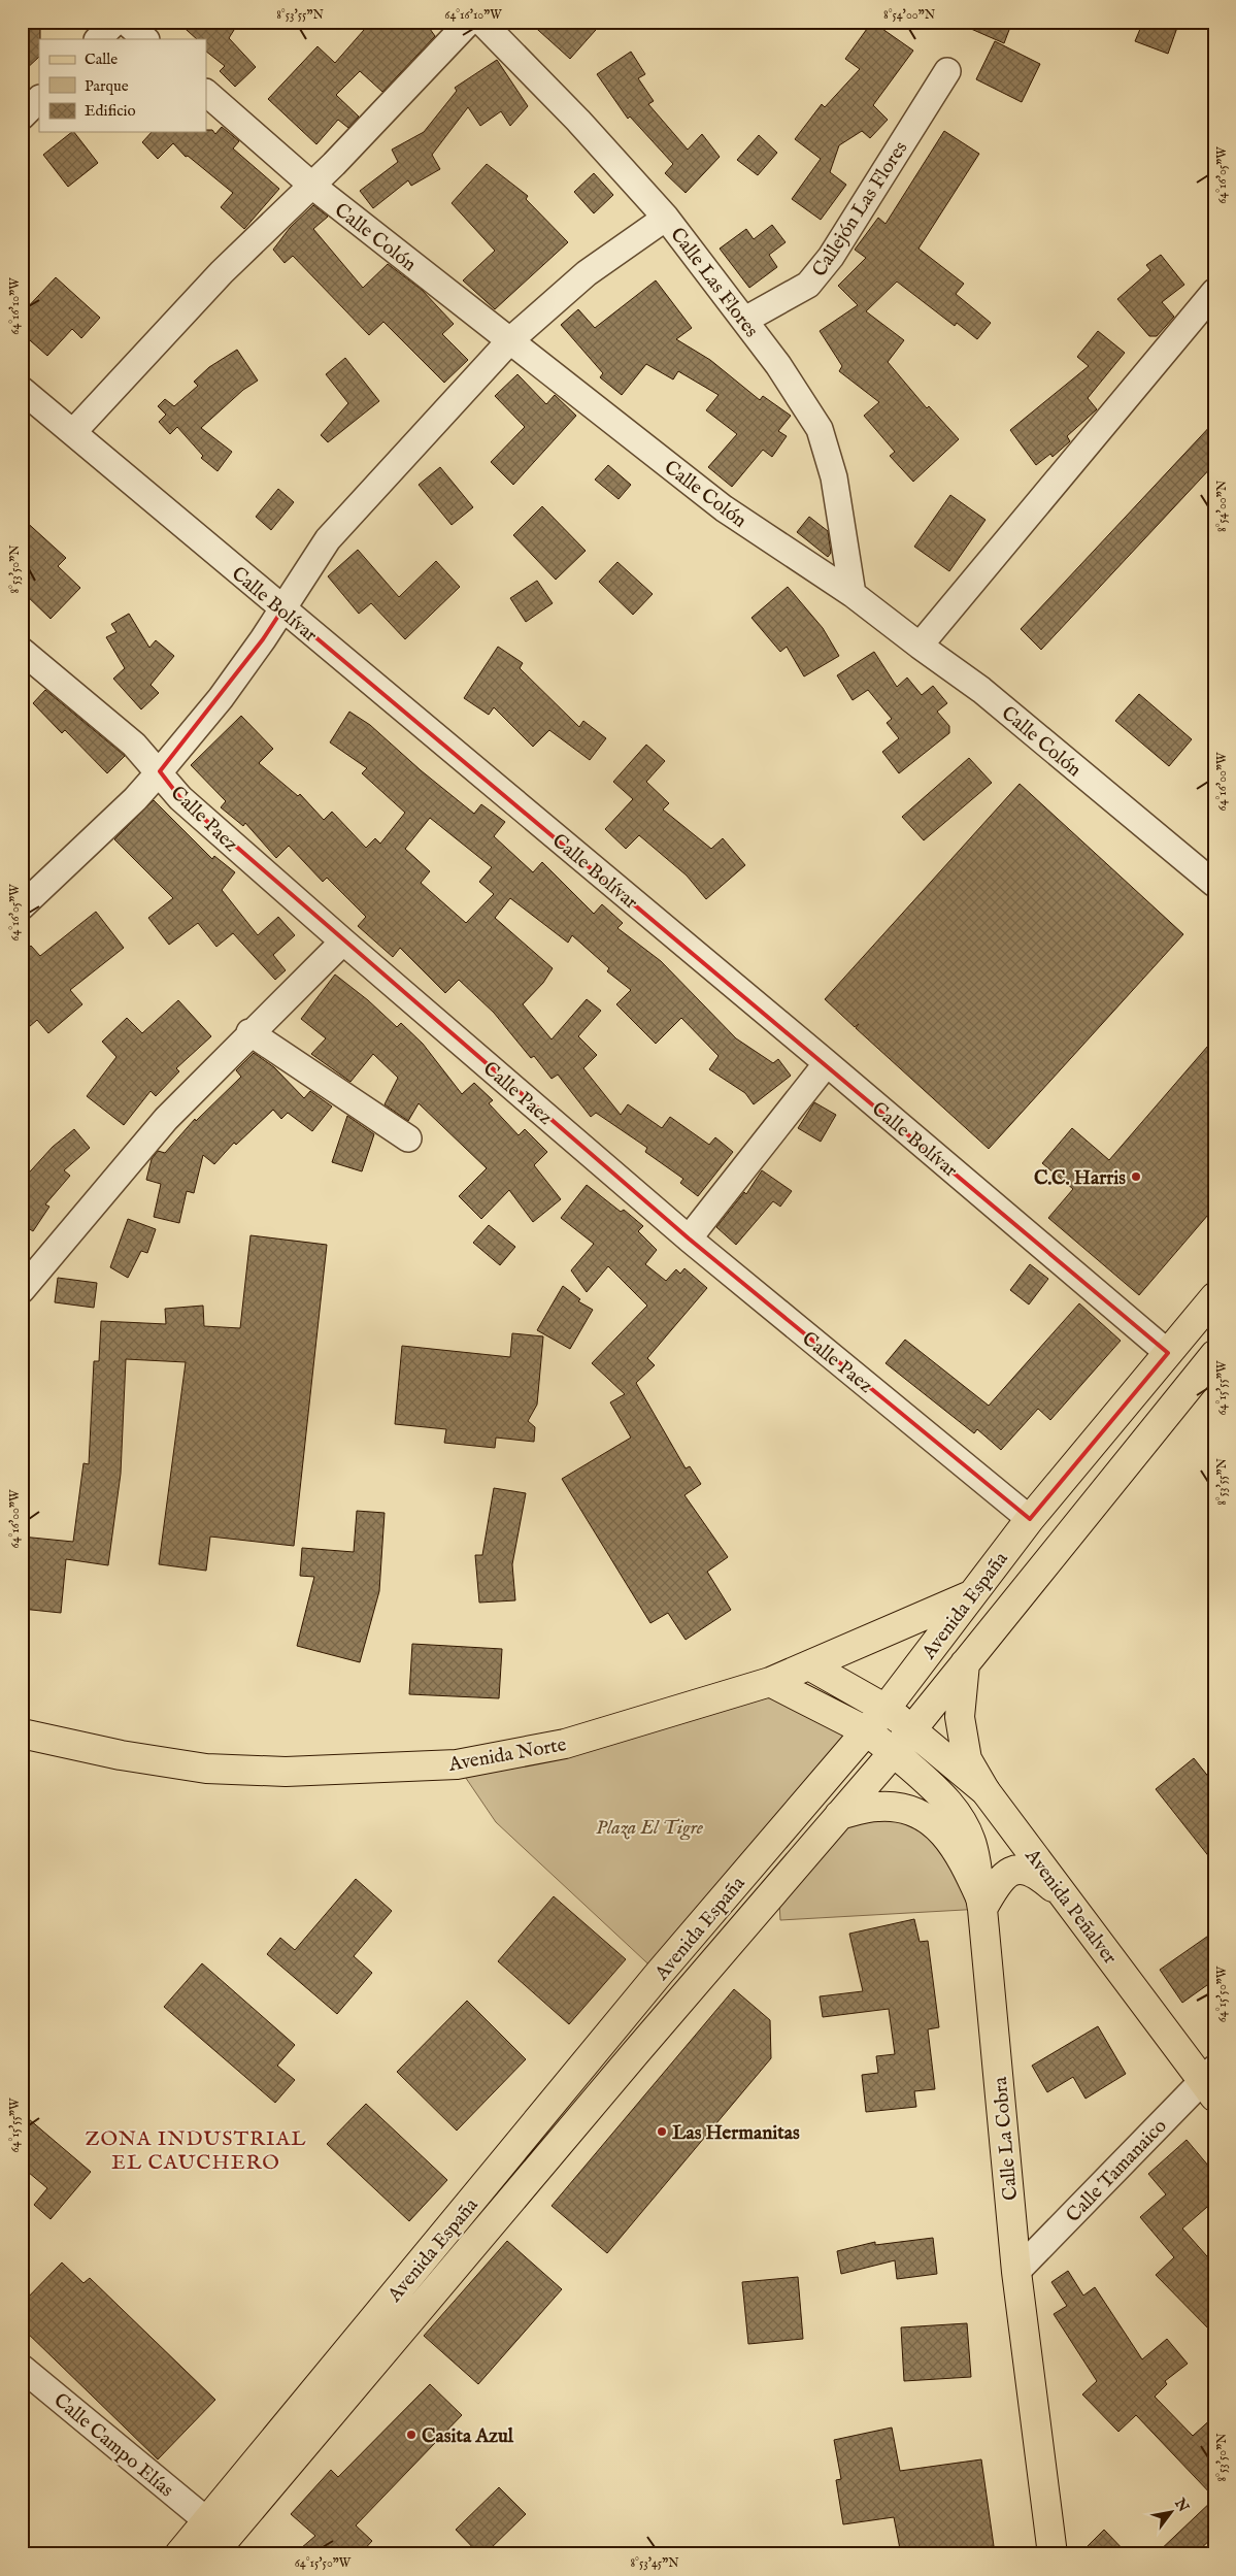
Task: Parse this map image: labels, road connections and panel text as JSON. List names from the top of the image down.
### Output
{
  "streets": {
    "main road": [
      "Avenida España",
      "Avenida Norte",
      "Avenida Peñalver",
      "Calle La Cobra"
    ],
    "street": [
      "Callejón Las Flores",
      "Calle Colón",
      "Calle Las Flores",
      "Calle Bolívar",
      "Calle Paez",
      "Calle Tamanaico",
      "Calle Campo Elías"
    ]
  },
  "crossings": [
    ["Callejón Las Flores", "Calle Las Flores"],
    ["Calle Colón", "Calle Las Flores"],
    ["Calle Bolívar", "Avenida España"],
    ["Calle Paez", "Avenida España"],
    ["Avenida España", "Avenida Norte"],
    ["Avenida España", "Avenida Peñalver"],
    ["Avenida España", "Calle La Cobra"],
    ["Avenida España", "Calle Campo Elías"],
    ["Avenida Norte", "Avenida Peñalver"],
    ["Avenida Norte", "Calle La Cobra"],
    ["Avenida Peñalver", "Calle Tamanaico"],
    ["Calle La Cobra", "Calle Tamanaico"]
  ],
  "districts": ["ZONA INDUSTRIAL EL CAUCHERO"],
  "parks": ["Plaza El Tigre"],
  "places": ["C.C. Harris", "Las Hermanitas", "Casita Azul"],
  "legend": ["Calle", "Parque", "Edificio"],
  "north": "top right",
  "coordinates": [
    "8°53'55\"N",
    "64°16'10\"W",
    "8°54'00\"N",
    "64°16'05\"W",
    "8°53'50\"N",
    "64°16'00\"W",
    "64°15'55\"W",
    "64°15'50\"W",
    "8°53'45\"N"
  ]
}
